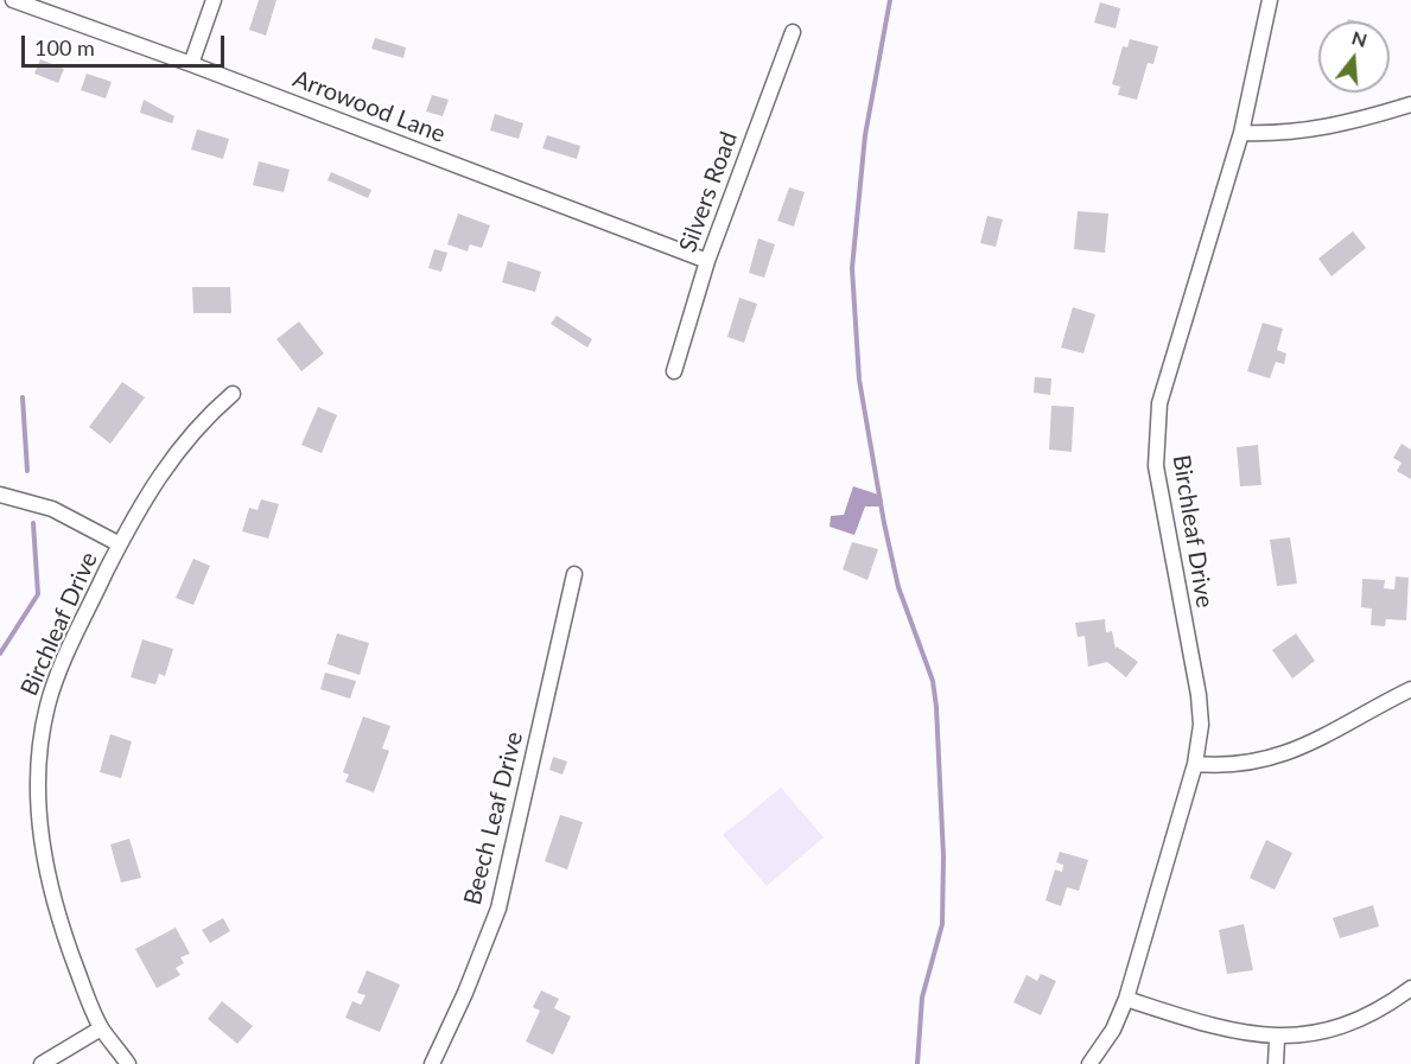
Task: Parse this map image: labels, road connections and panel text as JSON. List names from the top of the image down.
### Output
{
  "streets": {
    "street": [
      "Arrowood Lane",
      "Silvers Road",
      "Birchleaf Drive",
      "Beech Leaf Drive"
    ]
  },
  "crossings": [
    ["Arrowood Lane", "Silvers Road"]
  ],
  "scale_bar": "100 m",
  "north": "top"
}
